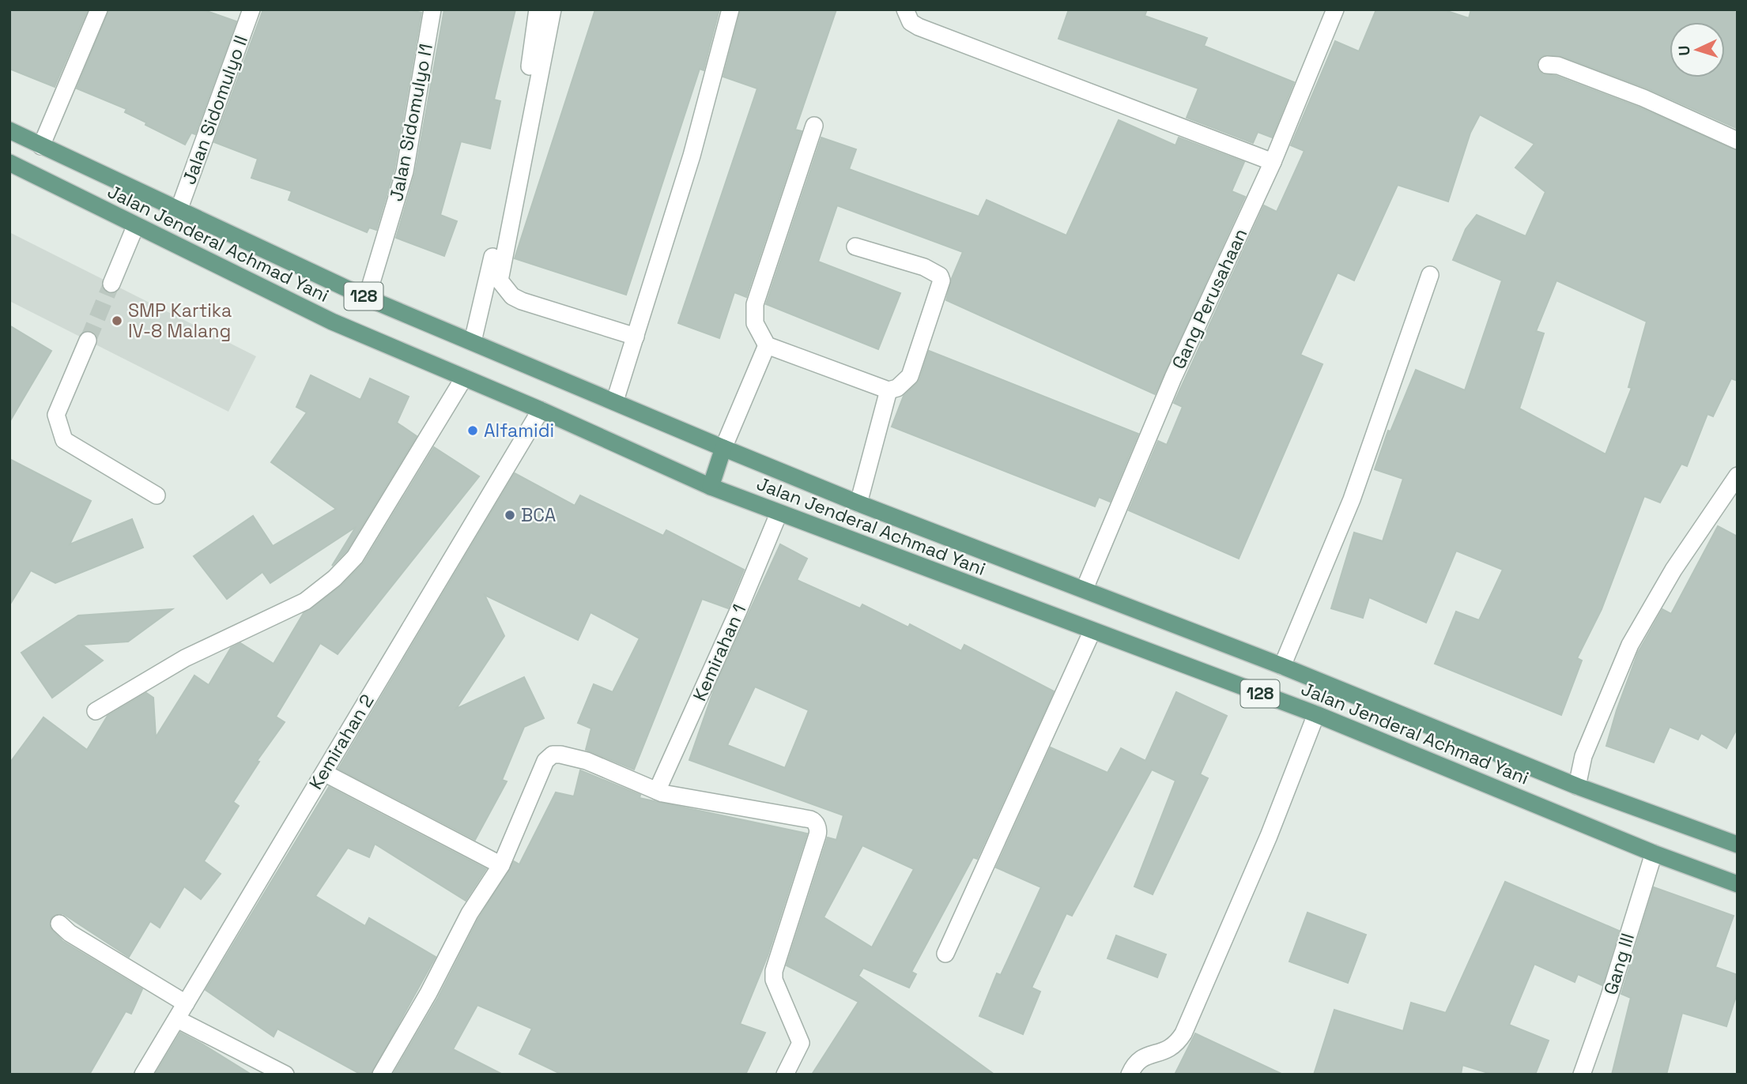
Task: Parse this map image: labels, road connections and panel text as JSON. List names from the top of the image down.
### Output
{
  "streets": {
    "main road": ["Jalan Jenderal Achmad Yani", "128"],
    "street": [
      "Jalan Sidomulyo II",
      "Jalan Sidomulyo I1",
      "Gang Perusahaan",
      "Kemirahan 1",
      "Kemirahan 2",
      "Gang III"
    ]
  },
  "crossings": [
    ["Jalan Sidomulyo II", "Jalan Jenderal Achmad Yani"],
    ["Jalan Sidomulyo I1", "Jalan Jenderal Achmad Yani"],
    ["Jalan Jenderal Achmad Yani", "Gang Perusahaan"],
    ["Jalan Jenderal Achmad Yani", "Kemirahan 1"],
    ["Jalan Jenderal Achmad Yani", "Kemirahan 2"],
    ["Jalan Jenderal Achmad Yani", "Gang III"]
  ],
  "places": ["SMP Kartika IV-8 Malang", "Alfamidi", "BCA"],
  "north": "left"
}
